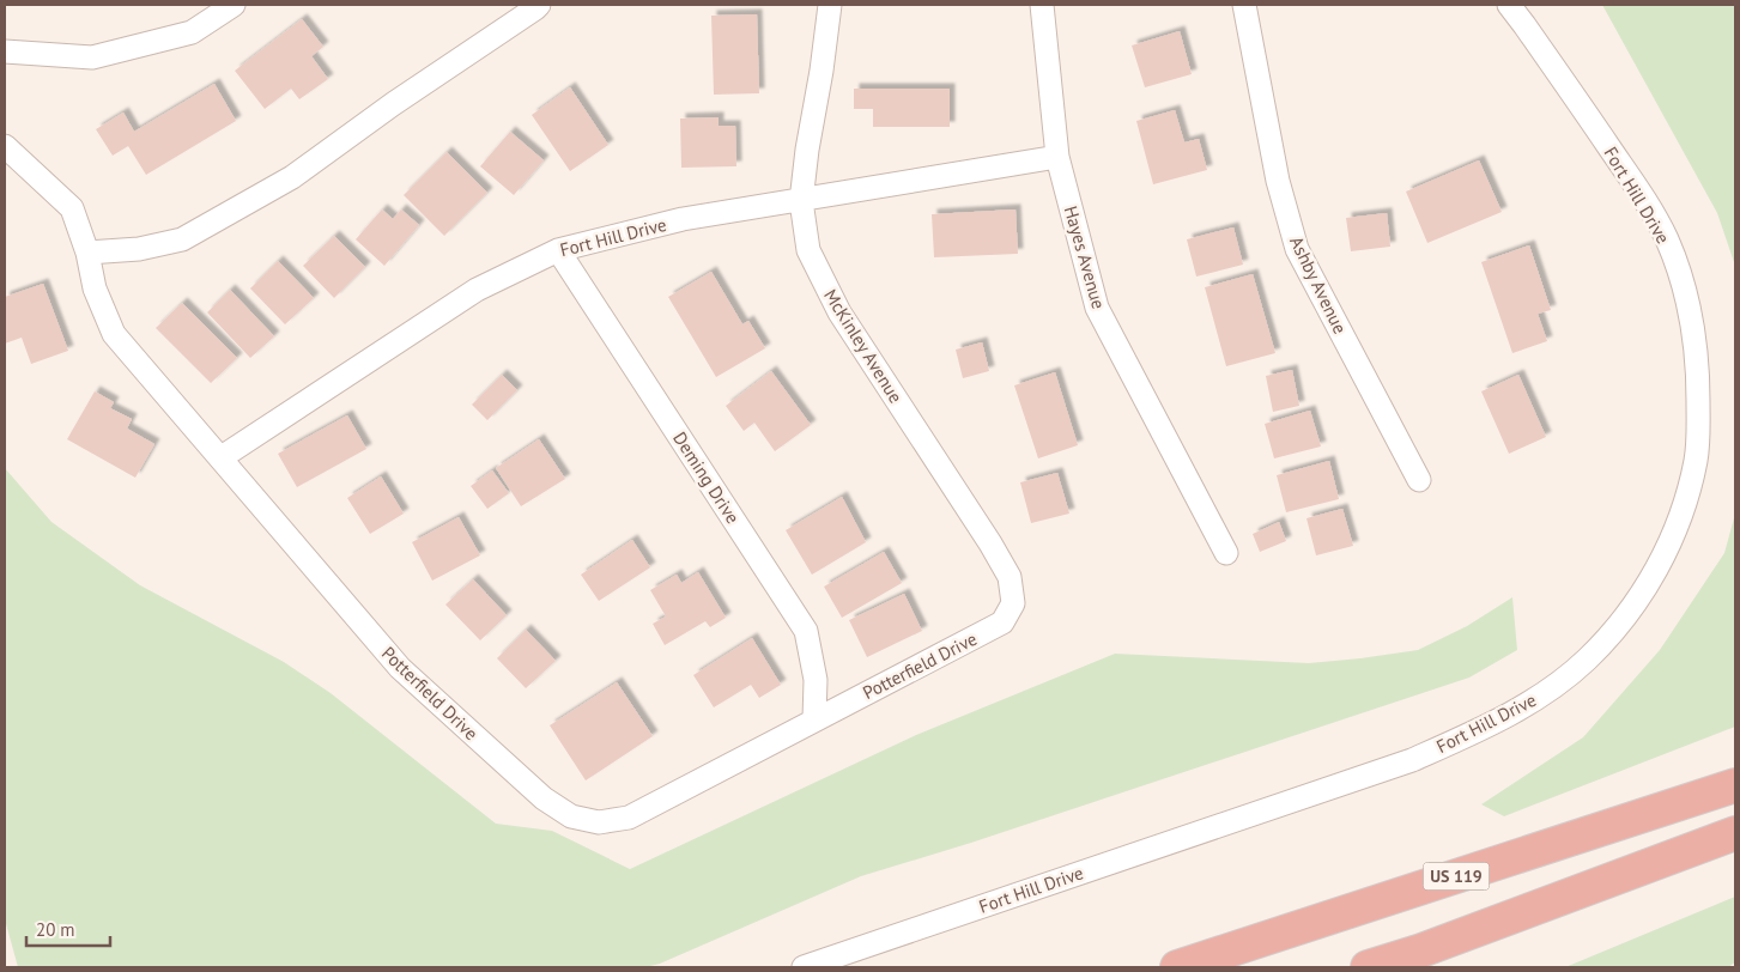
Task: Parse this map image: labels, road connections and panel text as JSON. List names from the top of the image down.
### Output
{
  "streets": {
    "highway": ["US 119"],
    "street": [
      "Fort Hill Drive",
      "Hayes Avenue",
      "Ashby Avenue",
      "McKinley Avenue",
      "Deming Drive",
      "Potterfield Drive"
    ]
  },
  "crossings": [
    ["Fort Hill Drive", "Hayes Avenue"],
    ["Fort Hill Drive", "McKinley Avenue"],
    ["Fort Hill Drive", "Deming Drive"],
    ["Fort Hill Drive", "Potterfield Drive"],
    ["McKinley Avenue", "Potterfield Drive"],
    ["Deming Drive", "Potterfield Drive"]
  ],
  "scale_bar": "20 m"
}
